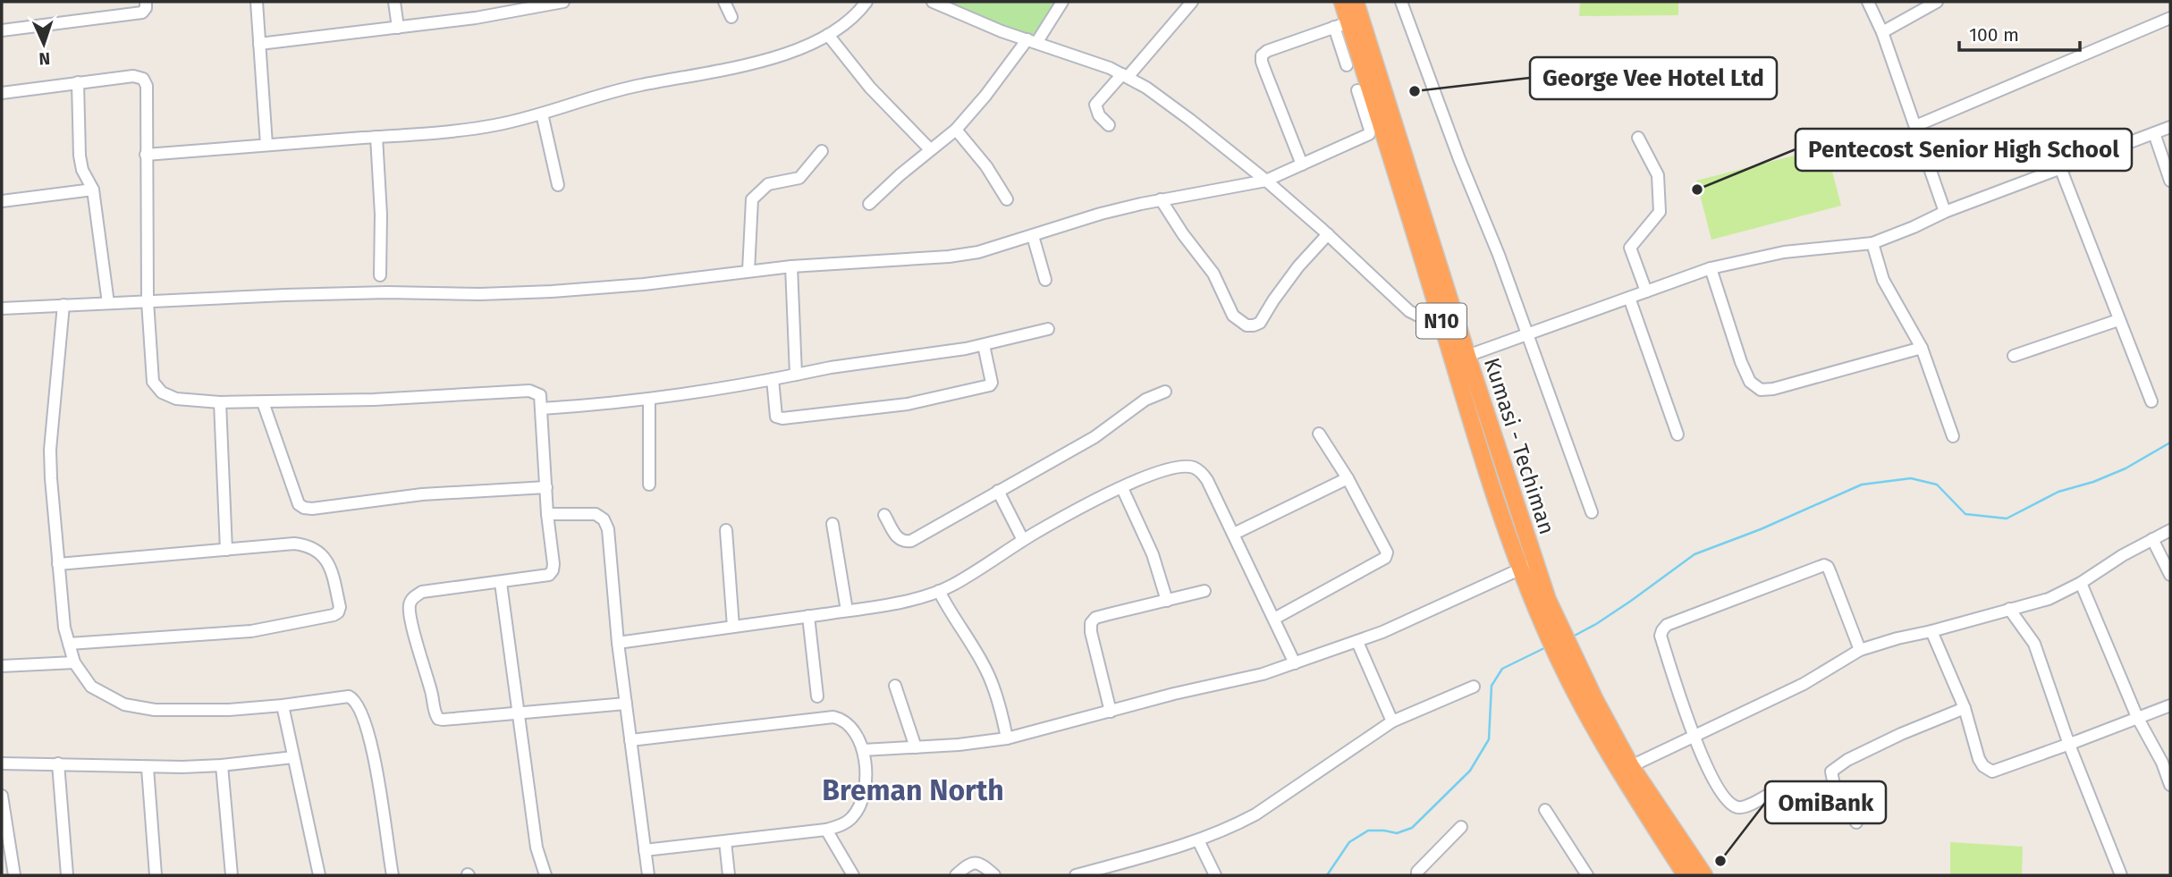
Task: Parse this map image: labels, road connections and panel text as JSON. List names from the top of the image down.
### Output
{
  "streets": {
    "highway": ["N10", "Kumasi - Techiman"]
  },
  "crossings": [
    ["N10", "Kumasi - Techiman"]
  ],
  "districts": ["Breman North"],
  "places": ["George Vee Hotel Ltd", "Pentecost Senior High School", "OmiBank"],
  "scale_bar": "100 m",
  "north": "bottom"
}
